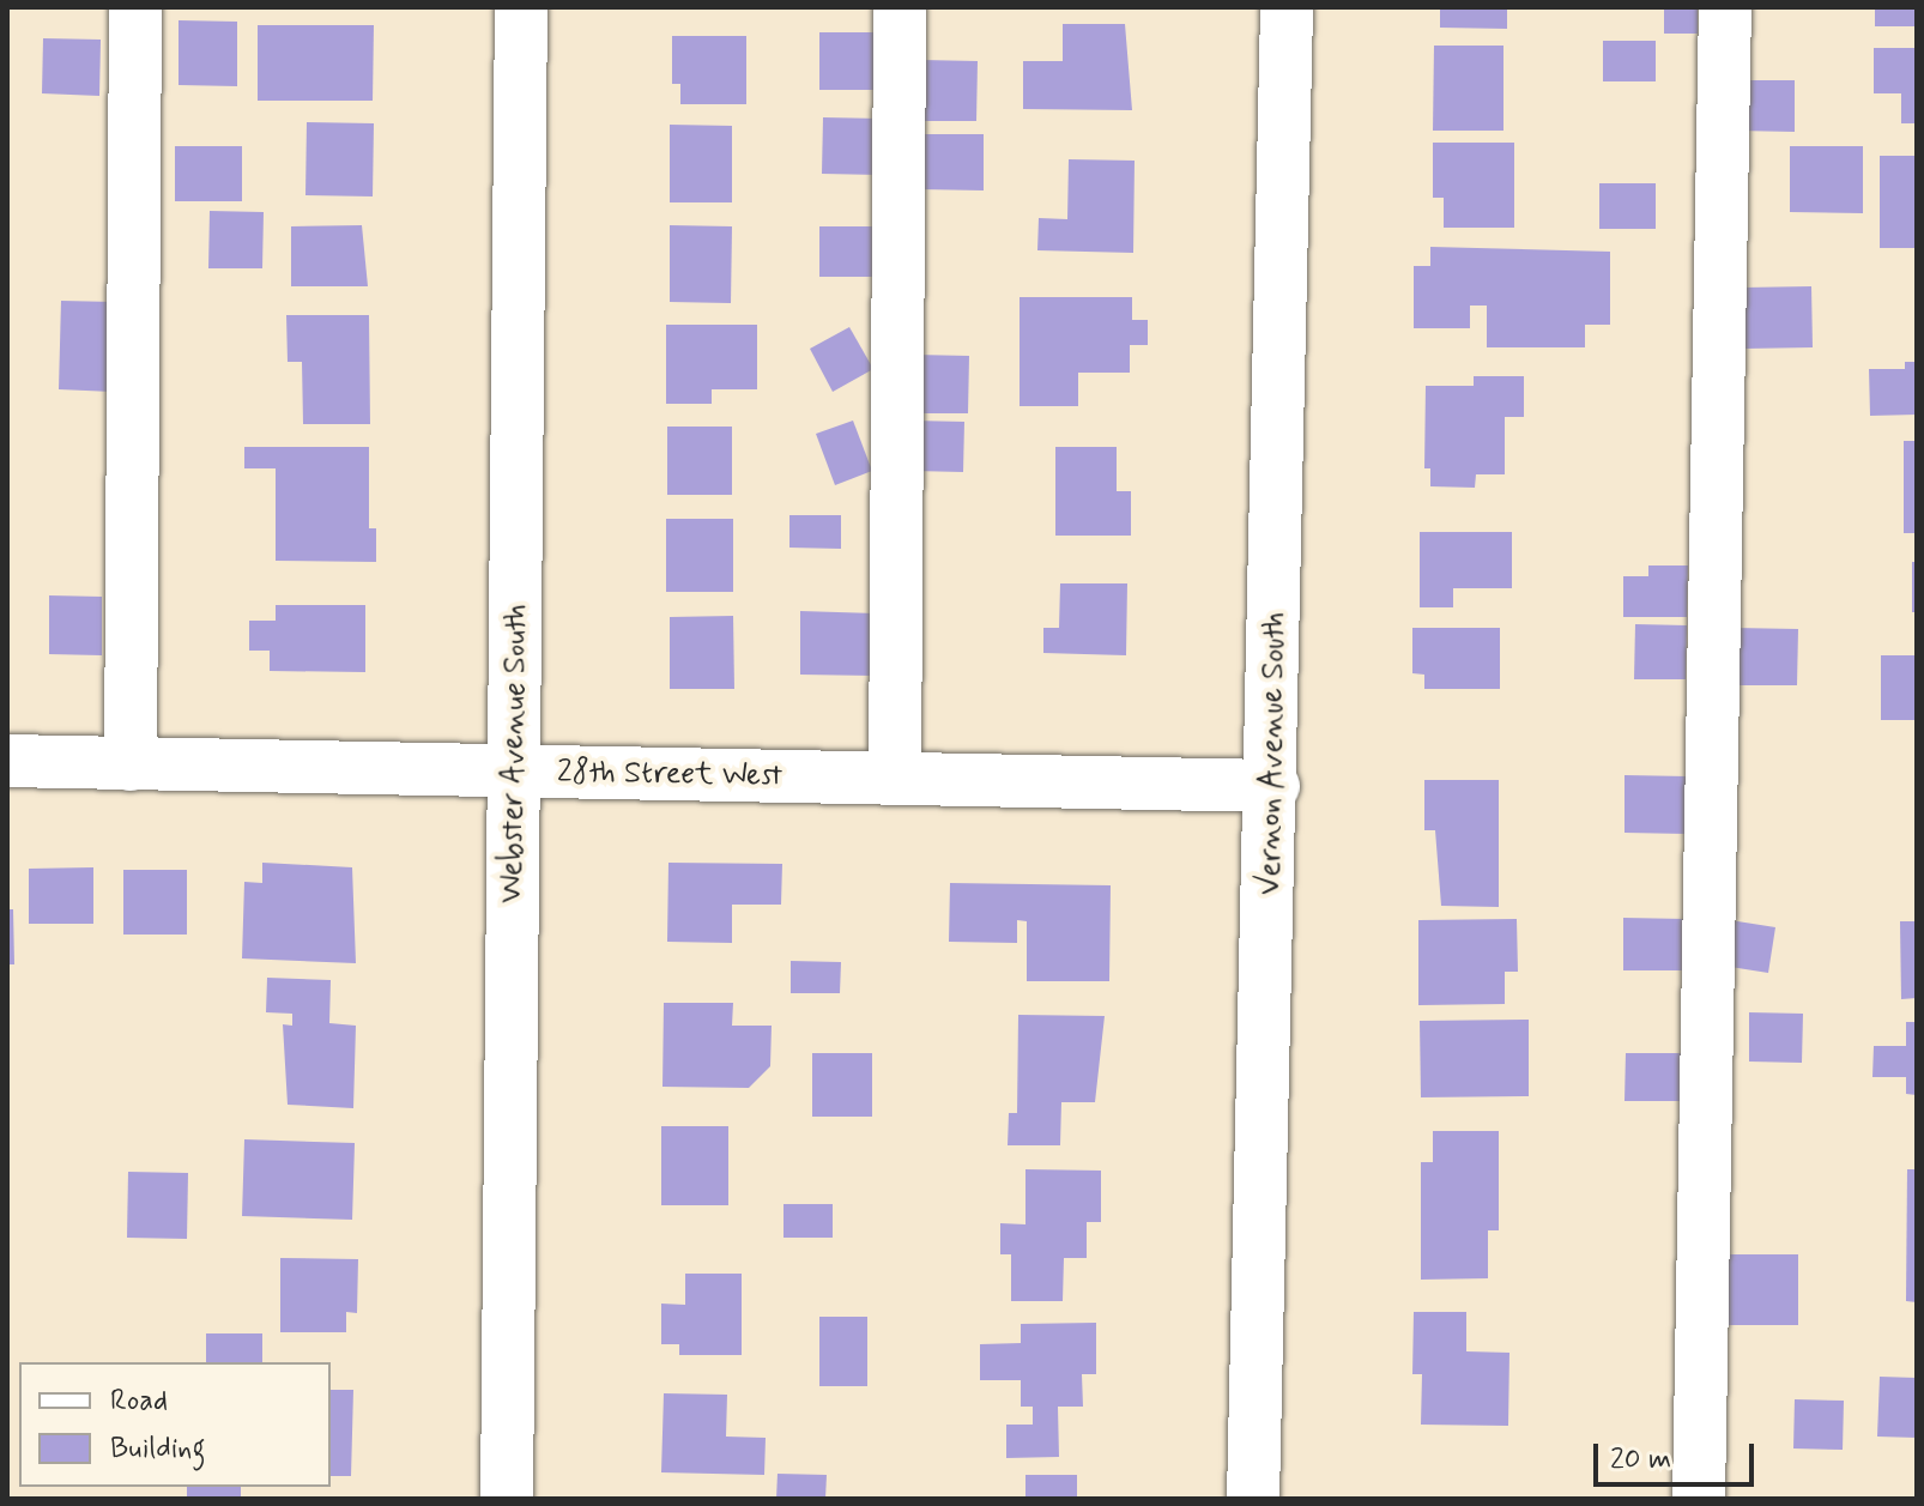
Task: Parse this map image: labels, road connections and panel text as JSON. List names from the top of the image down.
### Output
{
  "streets": {
    "street": ["Webster Avenue South", "Vernon Avenue South", "28th Street West"]
  },
  "crossings": [
    ["Webster Avenue South", "28th Street West"],
    ["Vernon Avenue South", "28th Street West"]
  ],
  "legend": ["Road", "Building"],
  "scale_bar": "20 m"
}
